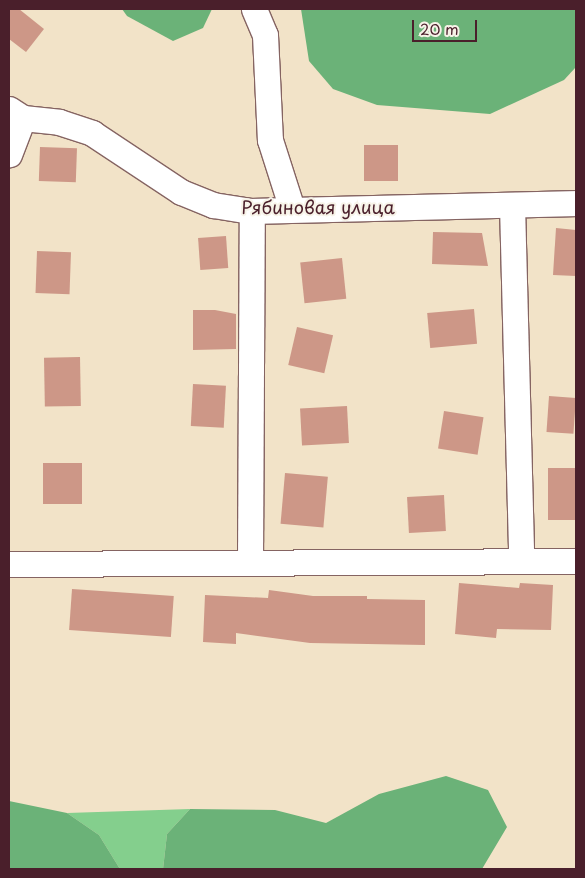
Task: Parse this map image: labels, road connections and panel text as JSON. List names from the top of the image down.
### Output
{
  "streets": {
    "street": ["Рябиновая улица"]
  },
  "scale_bar": "20 m"
}
